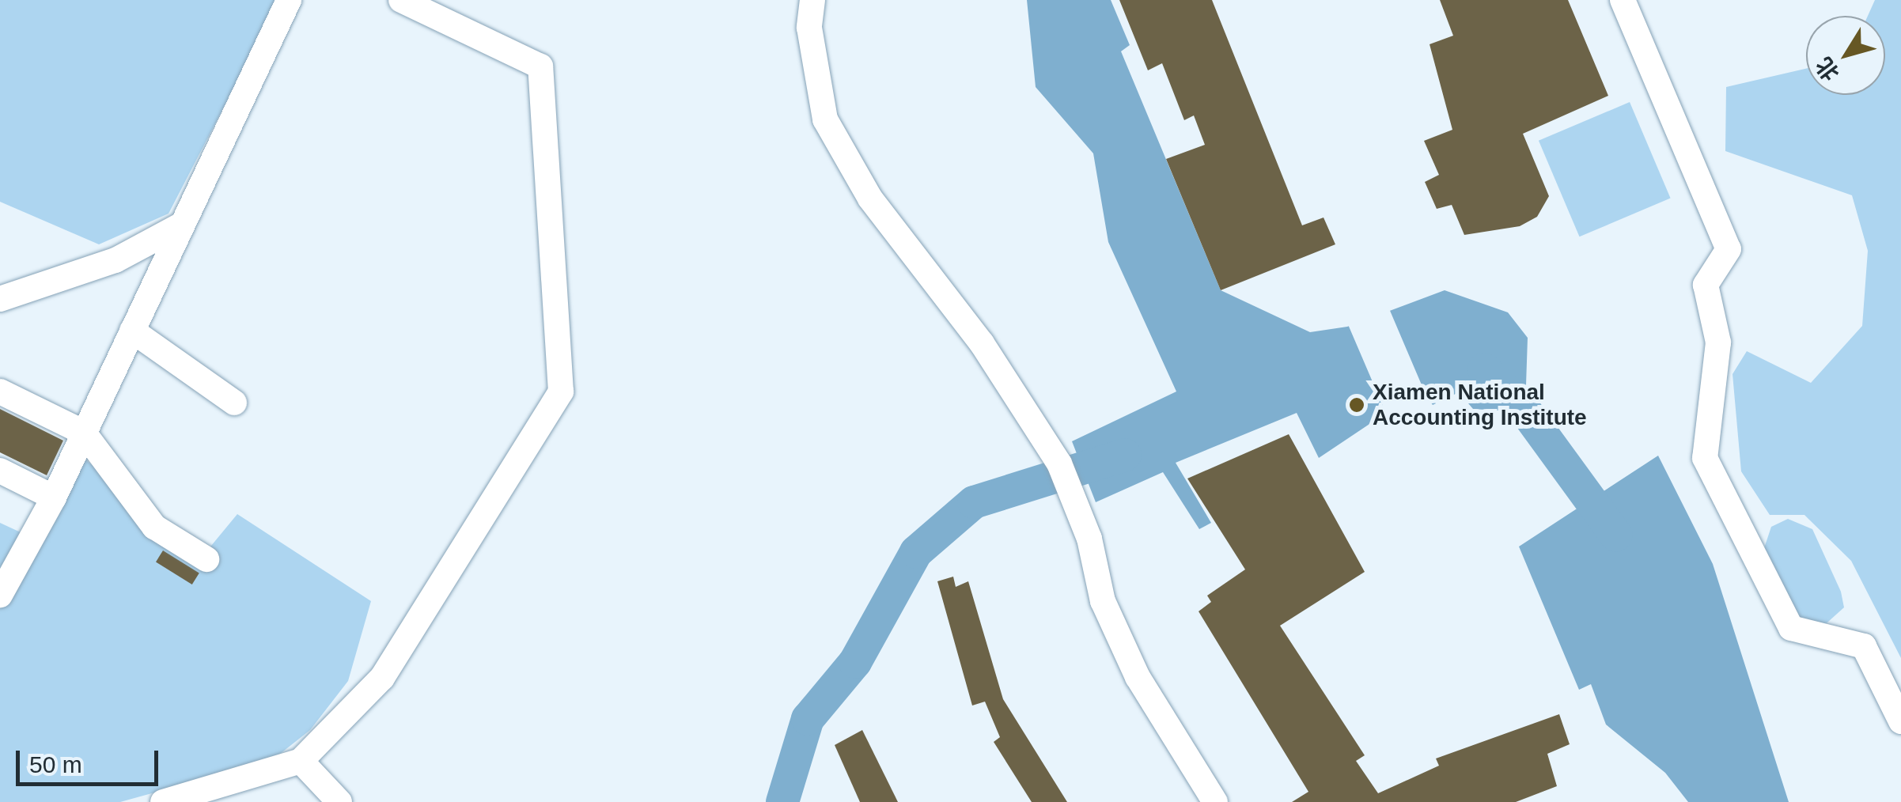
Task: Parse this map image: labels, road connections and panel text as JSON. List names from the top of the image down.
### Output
{
  "places": ["Xiamen National Accounting Institute"],
  "scale_bar": "50 m",
  "north": "bottom left"
}
